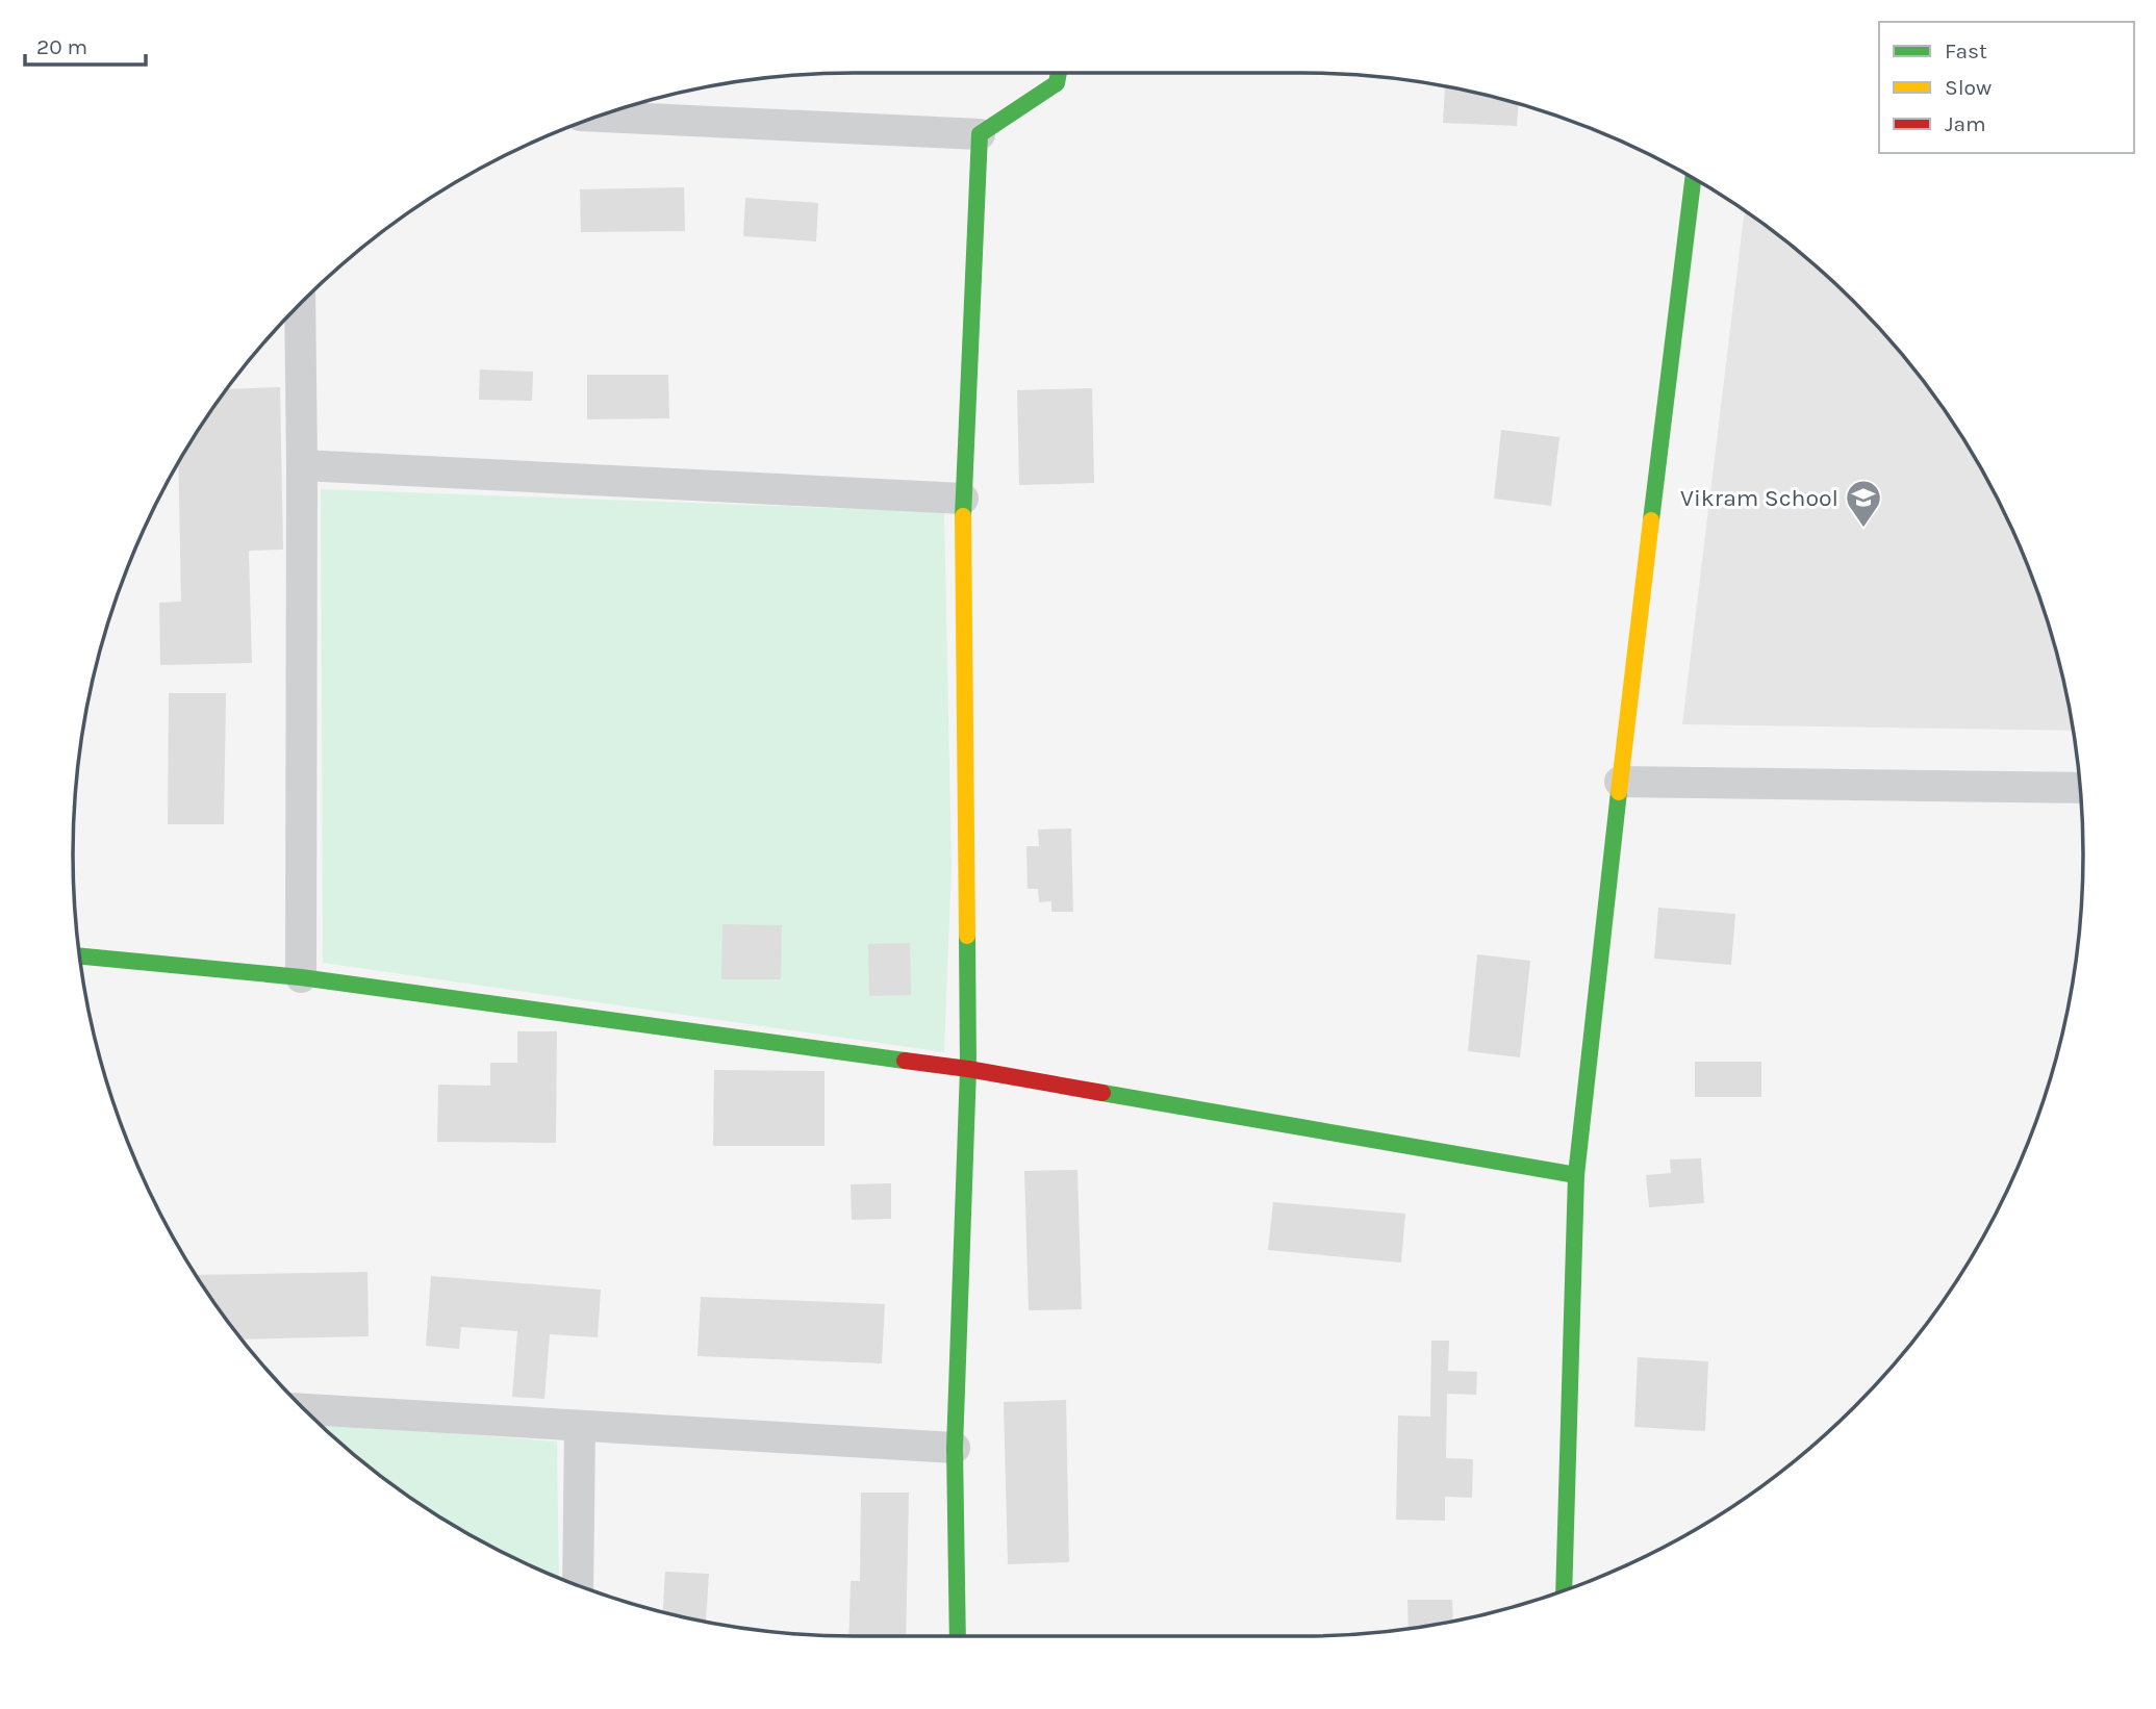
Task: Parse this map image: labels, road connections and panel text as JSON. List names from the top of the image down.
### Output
{
  "places": {
    "school or university": ["Vikram School"]
  },
  "legend": ["Fast", "Slow", "Jam"],
  "scale_bar": "20 m"
}
